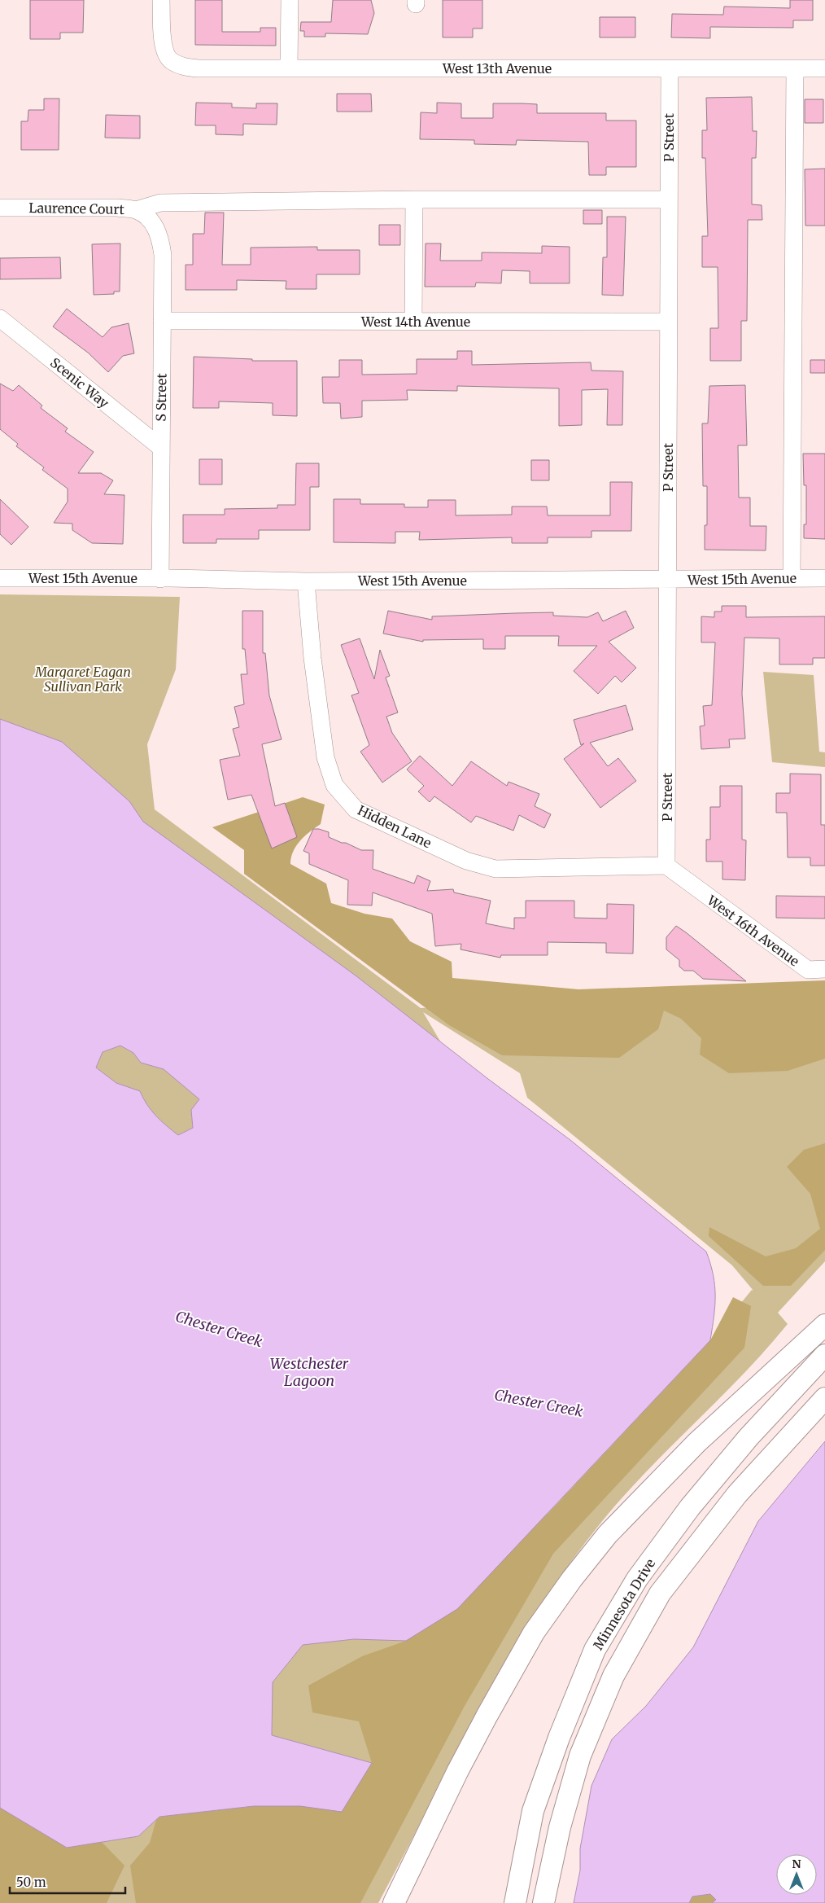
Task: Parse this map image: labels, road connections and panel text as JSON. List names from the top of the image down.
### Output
{
  "streets": {
    "main road": ["Minnesota Drive"],
    "street": [
      "West 13th Avenue",
      "P Street",
      "Laurence Court",
      "West 14th Avenue",
      "Scenic Way",
      "S Street",
      "West 15th Avenue",
      "Hidden Lane",
      "West 16th Avenue"
    ]
  },
  "crossings": [
    ["West 13th Avenue", "P Street"],
    ["P Street", "West 14th Avenue"],
    ["P Street", "West 15th Avenue"],
    ["P Street", "Hidden Lane"],
    ["P Street", "West 16th Avenue"],
    ["Laurence Court", "S Street"],
    ["West 14th Avenue", "S Street"],
    ["Scenic Way", "S Street"],
    ["S Street", "West 15th Avenue"],
    ["West 15th Avenue", "Hidden Lane"],
    ["Hidden Lane", "West 16th Avenue"]
  ],
  "water": ["Chester Creek", "Westchester Lagoon"],
  "parks": ["Margaret Eagan Sullivan Park"],
  "scale_bar": "50 m",
  "north": "top"
}
